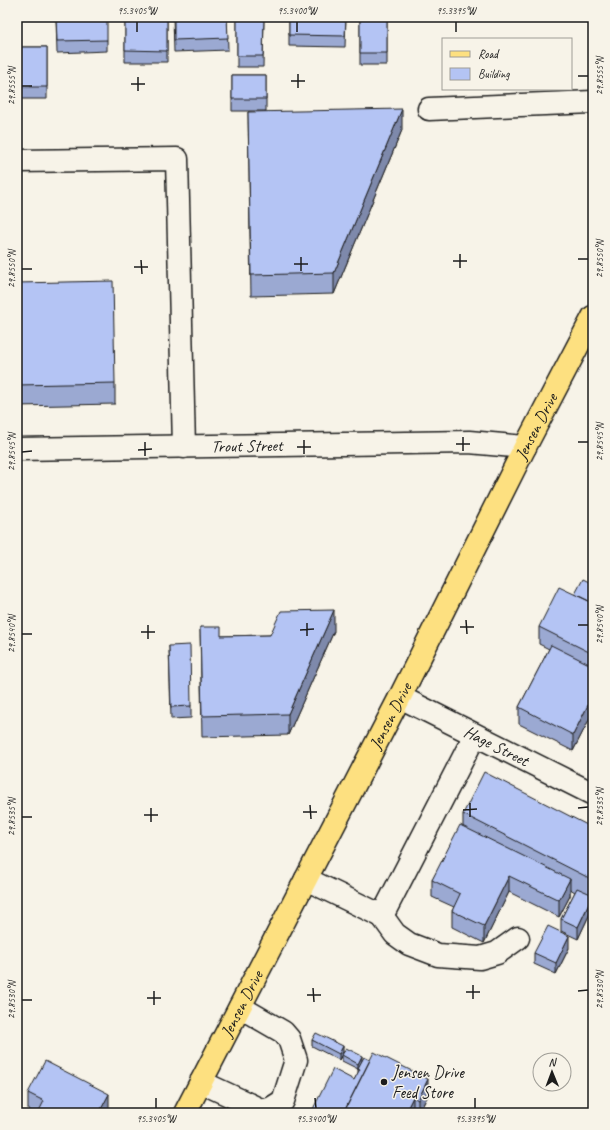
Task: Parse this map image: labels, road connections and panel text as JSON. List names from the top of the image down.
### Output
{
  "streets": {
    "main road": ["Jensen Drive"],
    "street": ["Trout Street", "Hage Street"]
  },
  "crossings": [
    ["Jensen Drive", "Trout Street"],
    ["Jensen Drive", "Hage Street"]
  ],
  "places": ["Jensen Drive Feed Store"],
  "legend": ["Road", "Building"],
  "north": "top",
  "coordinates": [
    "95.3405°W",
    "95.3400°W",
    "95.3395°W",
    "29.8555°N",
    "29.8550°N",
    "29.8545°N",
    "29.8540°N",
    "29.8535°N",
    "29.8530°N"
  ]
}
